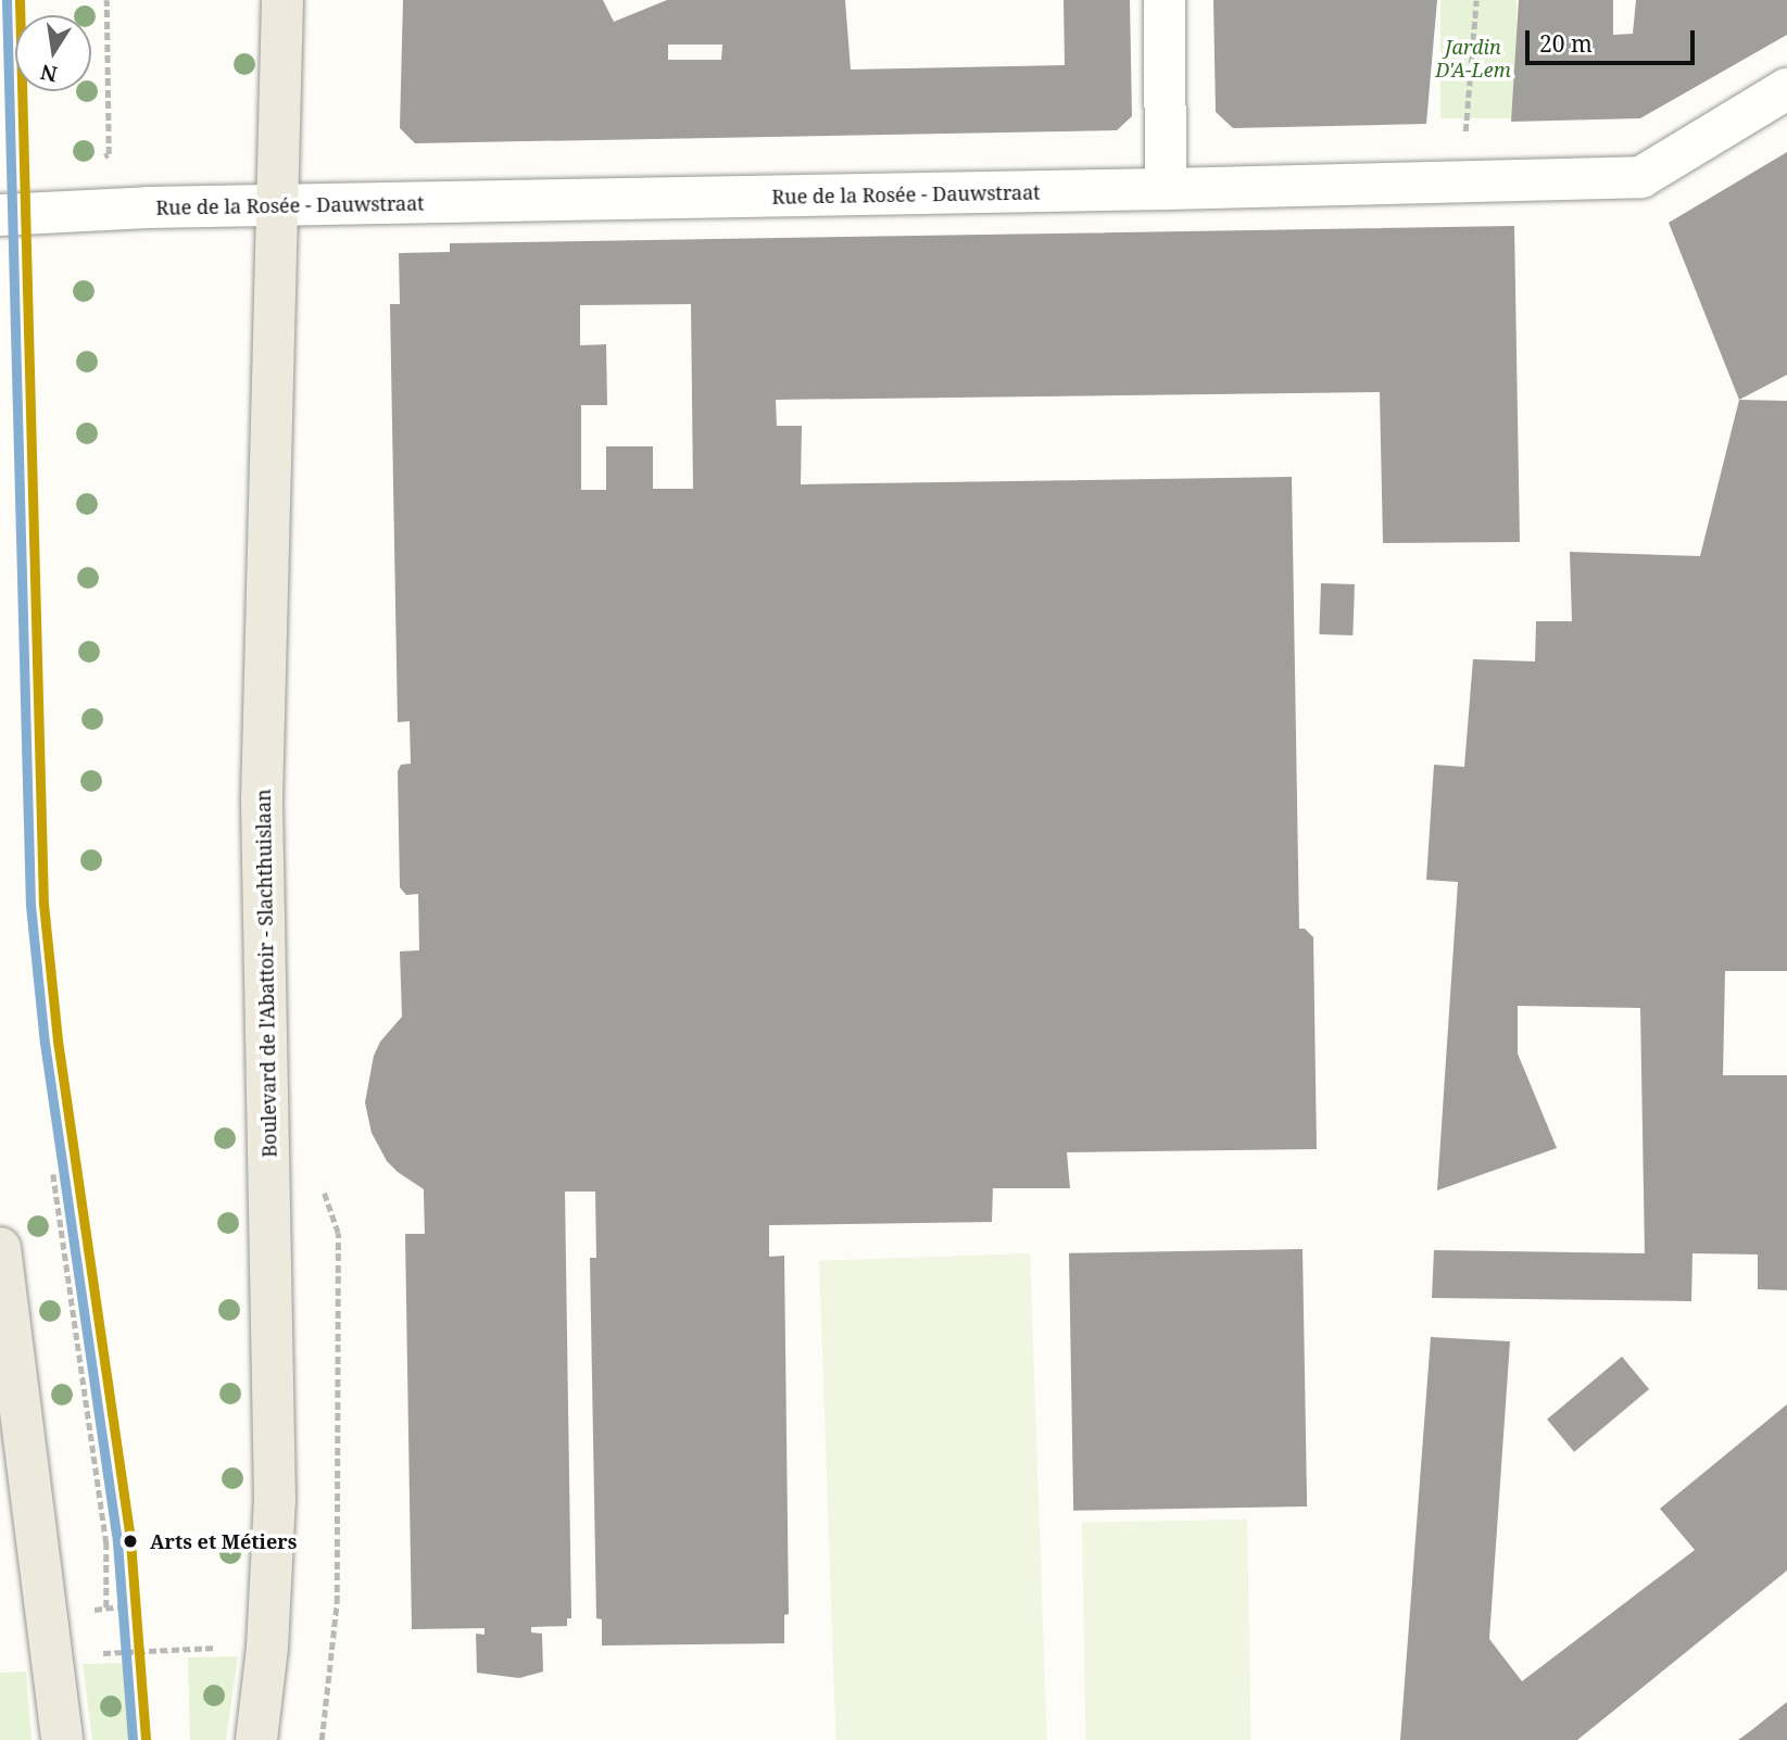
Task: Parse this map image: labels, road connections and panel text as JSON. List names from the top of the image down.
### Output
{
  "streets": {
    "main road": ["Boulevard de l'Abattoir - Slachthuislaan"],
    "street": ["Rue de la Rosée - Dauwstraat"]
  },
  "crossings": [
    ["Rue de la Rosée - Dauwstraat", "Boulevard de l'Abattoir - Slachthuislaan"]
  ],
  "parks": ["Jardin D'A-Lem"],
  "places": ["Arts et Métiers"],
  "scale_bar": "20 m",
  "north": "bottom"
}
